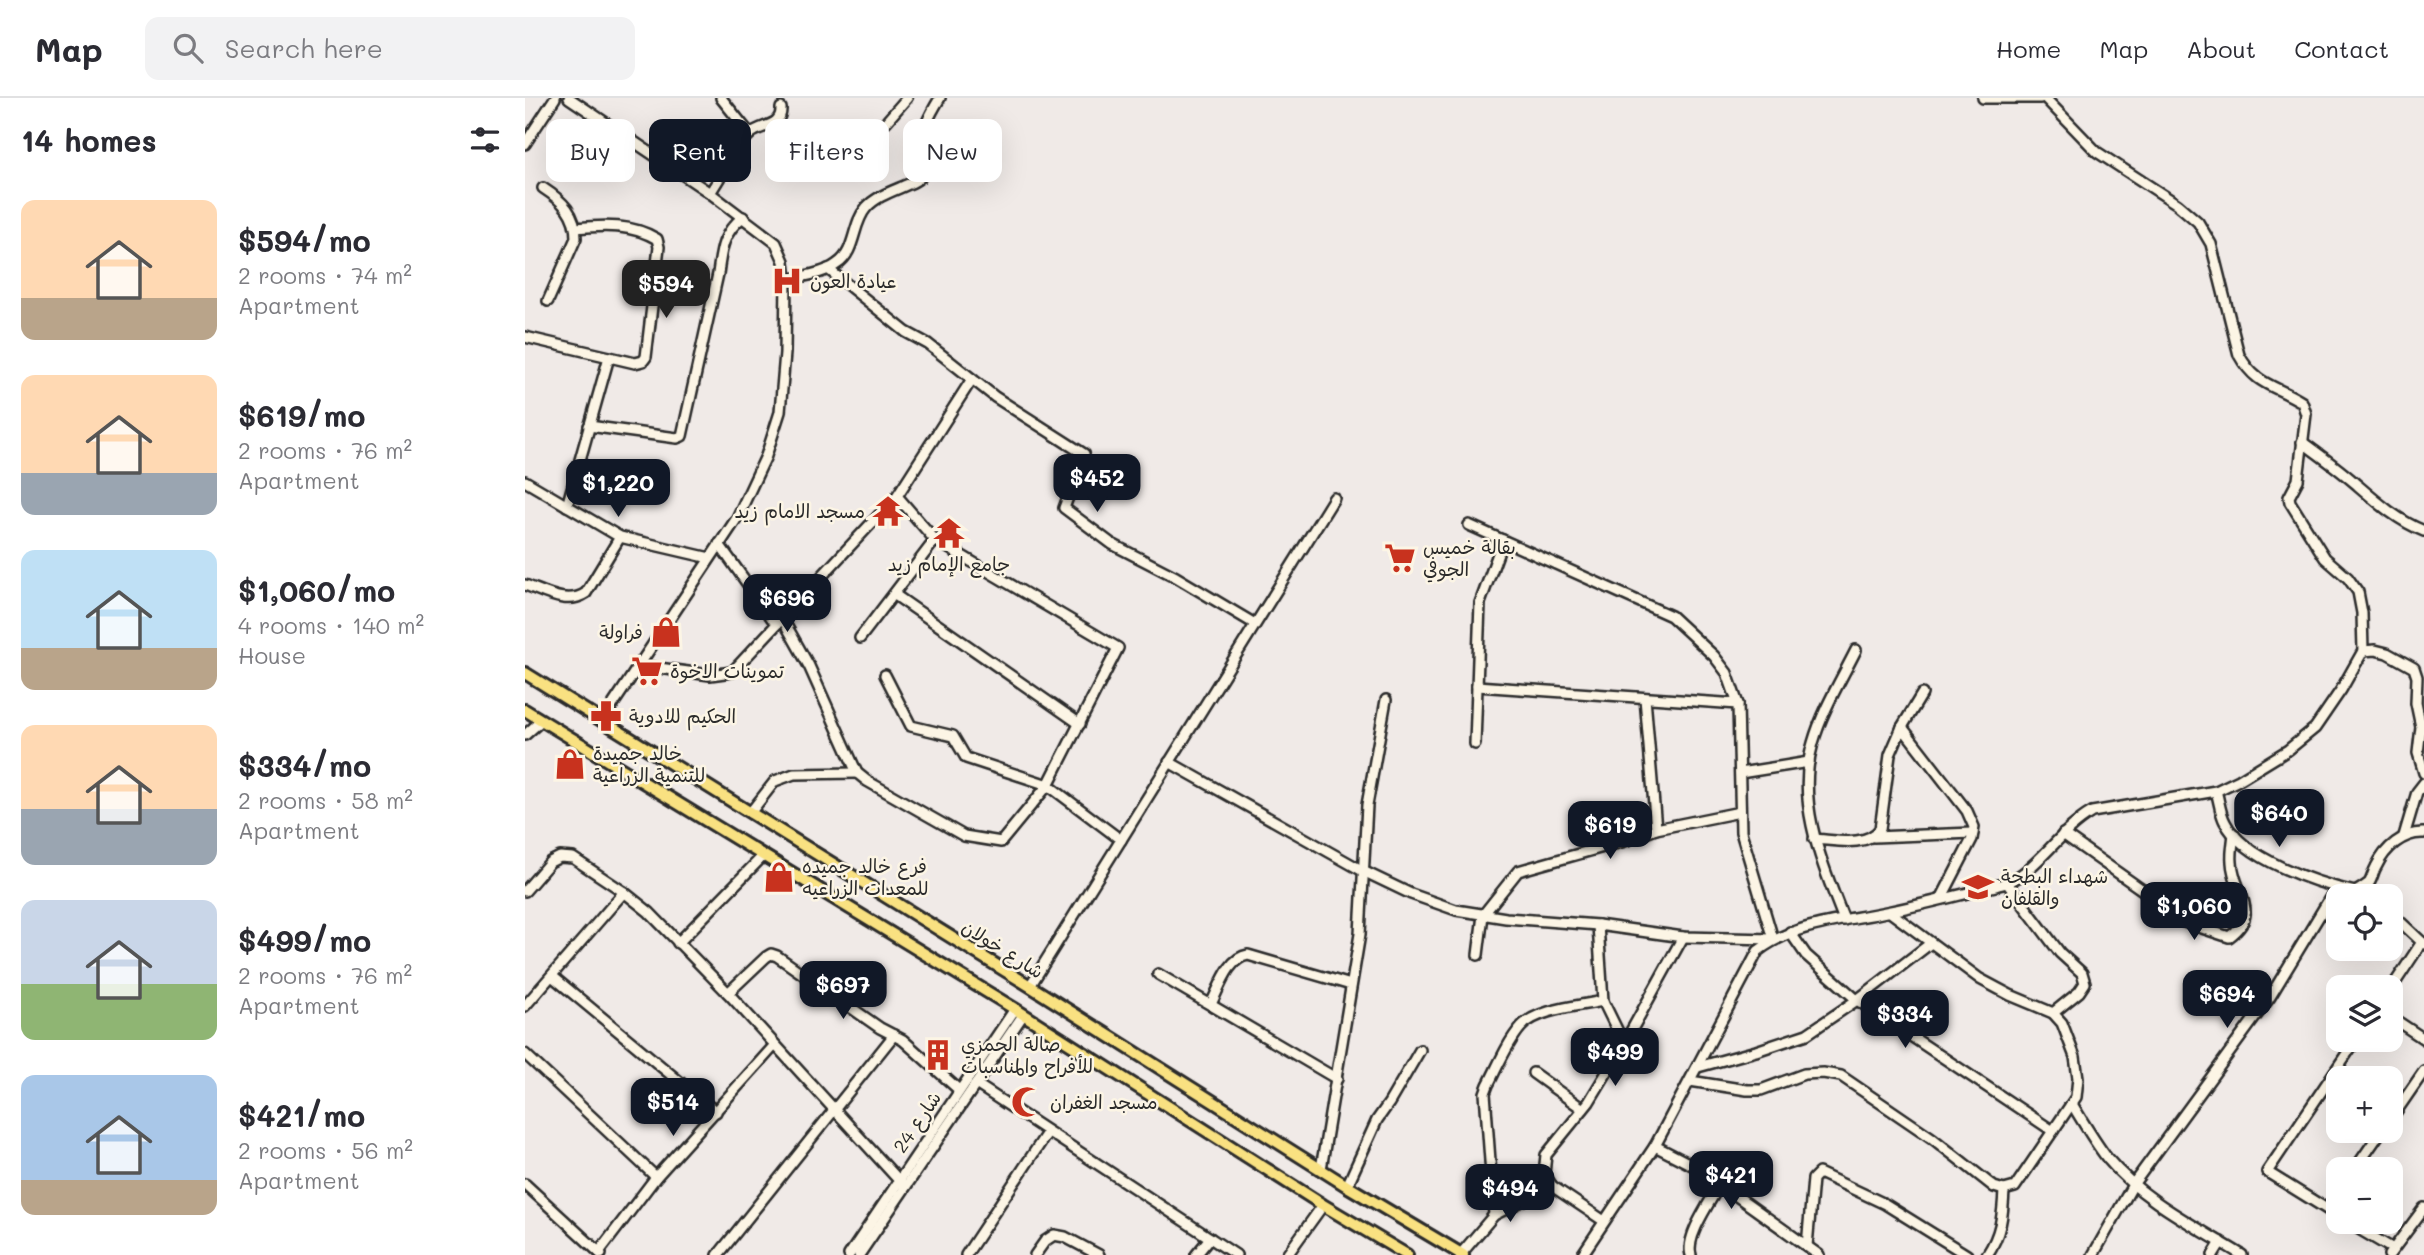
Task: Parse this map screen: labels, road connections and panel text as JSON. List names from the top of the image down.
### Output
{
  "streets": {
    "main road": ["شارع خولان"],
    "street": ["شارع 24"]
  },
  "places": {
    "hospital": ["عيادة العون"],
    "temple": ["مسجد الامام زيد", "جامع الإمام زيد"],
    "supermarket": ["بقالة خميس الجوفي", "تموينات الاخوة"],
    "shop": ["فراولة", "خالد جميدة للتنمية الزراعية", "فرع خالد جميده للمعدات الزراعيه"],
    "pharmacy": ["الحكيم للادوية"],
    "school or university": ["شهداء البطحة والقلفان"],
    "building": ["صالة الحمزي للأفراح والمناسبات"],
    "mosque": ["مسجد الغفران"]
  },
  "page": {
    "header": "Map",
    "search": "Search here",
    "nav": [
      "Home",
      "Map",
      "About",
      "Contact"
    ],
    "heading": "14 homes",
    "chip": [
      "Buy",
      "Rent",
      "Filters",
      "New"
    ],
    "list": [
      {
        "name": "$594/mo",
        "note": "2 rooms · 74 m² · Apartment"
      },
      {
        "name": "$619/mo",
        "note": "2 rooms · 76 m² · Apartment"
      },
      {
        "name": "$1,060/mo",
        "note": "4 rooms · 140 m² · House"
      },
      {
        "name": "$334/mo",
        "note": "2 rooms · 58 m² · Apartment"
      },
      {
        "name": "$499/mo",
        "note": "2 rooms · 76 m² · Apartment"
      },
      {
        "name": "$421/mo",
        "note": "2 rooms · 56 m² · Apartment"
      }
    ],
    "price": [
      "$594",
      "$452",
      "$1,220",
      "$696",
      "$640",
      "$619",
      "$1,060",
      "$697",
      "$694",
      "$334",
      "$499",
      "$514",
      "$421",
      "$494"
    ],
    "map_buttons": ["+", "−"]
  }
}
